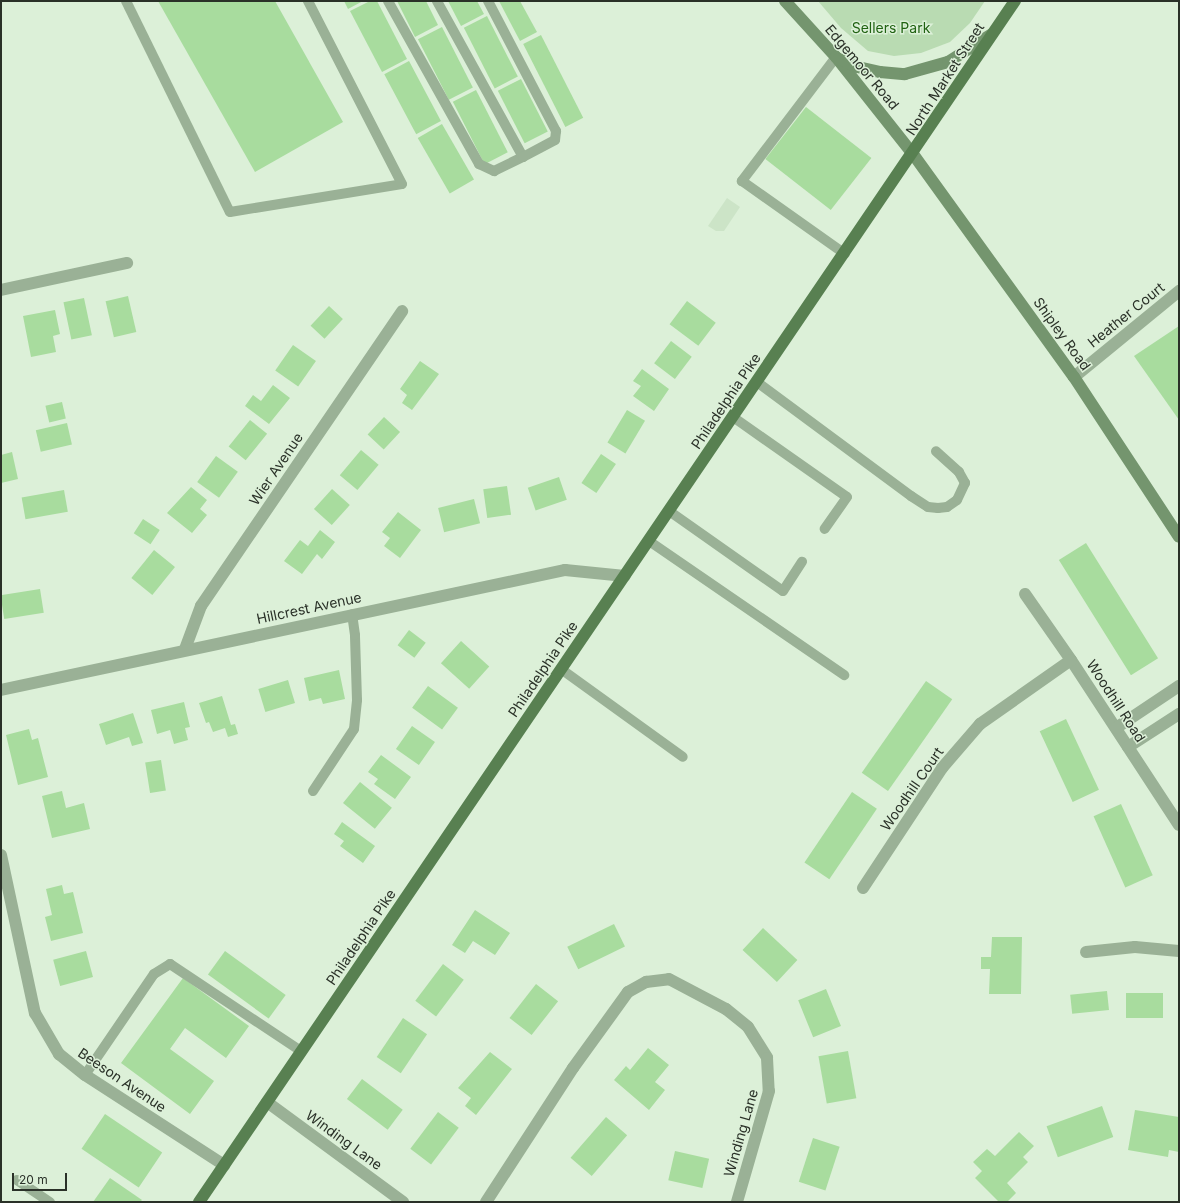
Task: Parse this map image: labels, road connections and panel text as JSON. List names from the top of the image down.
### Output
{
  "streets": {
    "main road": [
      "Edgemoor Road",
      "North Market Street",
      "Shipley Road",
      "Philadelphia Pike"
    ],
    "street": [
      "Heather Court",
      "Wier Avenue",
      "Hillcrest Avenue",
      "Woodhill Road",
      "Woodhill Court",
      "Beeson Avenue",
      "Winding Lane"
    ]
  },
  "crossings": [
    ["Edgemoor Road", "North Market Street"],
    ["Edgemoor Road", "Shipley Road"],
    ["Edgemoor Road", "Philadelphia Pike"],
    ["North Market Street", "Shipley Road"],
    ["North Market Street", "Philadelphia Pike"],
    ["Heather Court", "Shipley Road"],
    ["Shipley Road", "Philadelphia Pike"],
    ["Philadelphia Pike", "Hillcrest Avenue"],
    ["Philadelphia Pike", "Beeson Avenue"],
    ["Philadelphia Pike", "Winding Lane"],
    ["Wier Avenue", "Hillcrest Avenue"],
    ["Woodhill Road", "Woodhill Court"]
  ],
  "parks": ["Sellers Park"],
  "scale_bar": "20 m"
}
